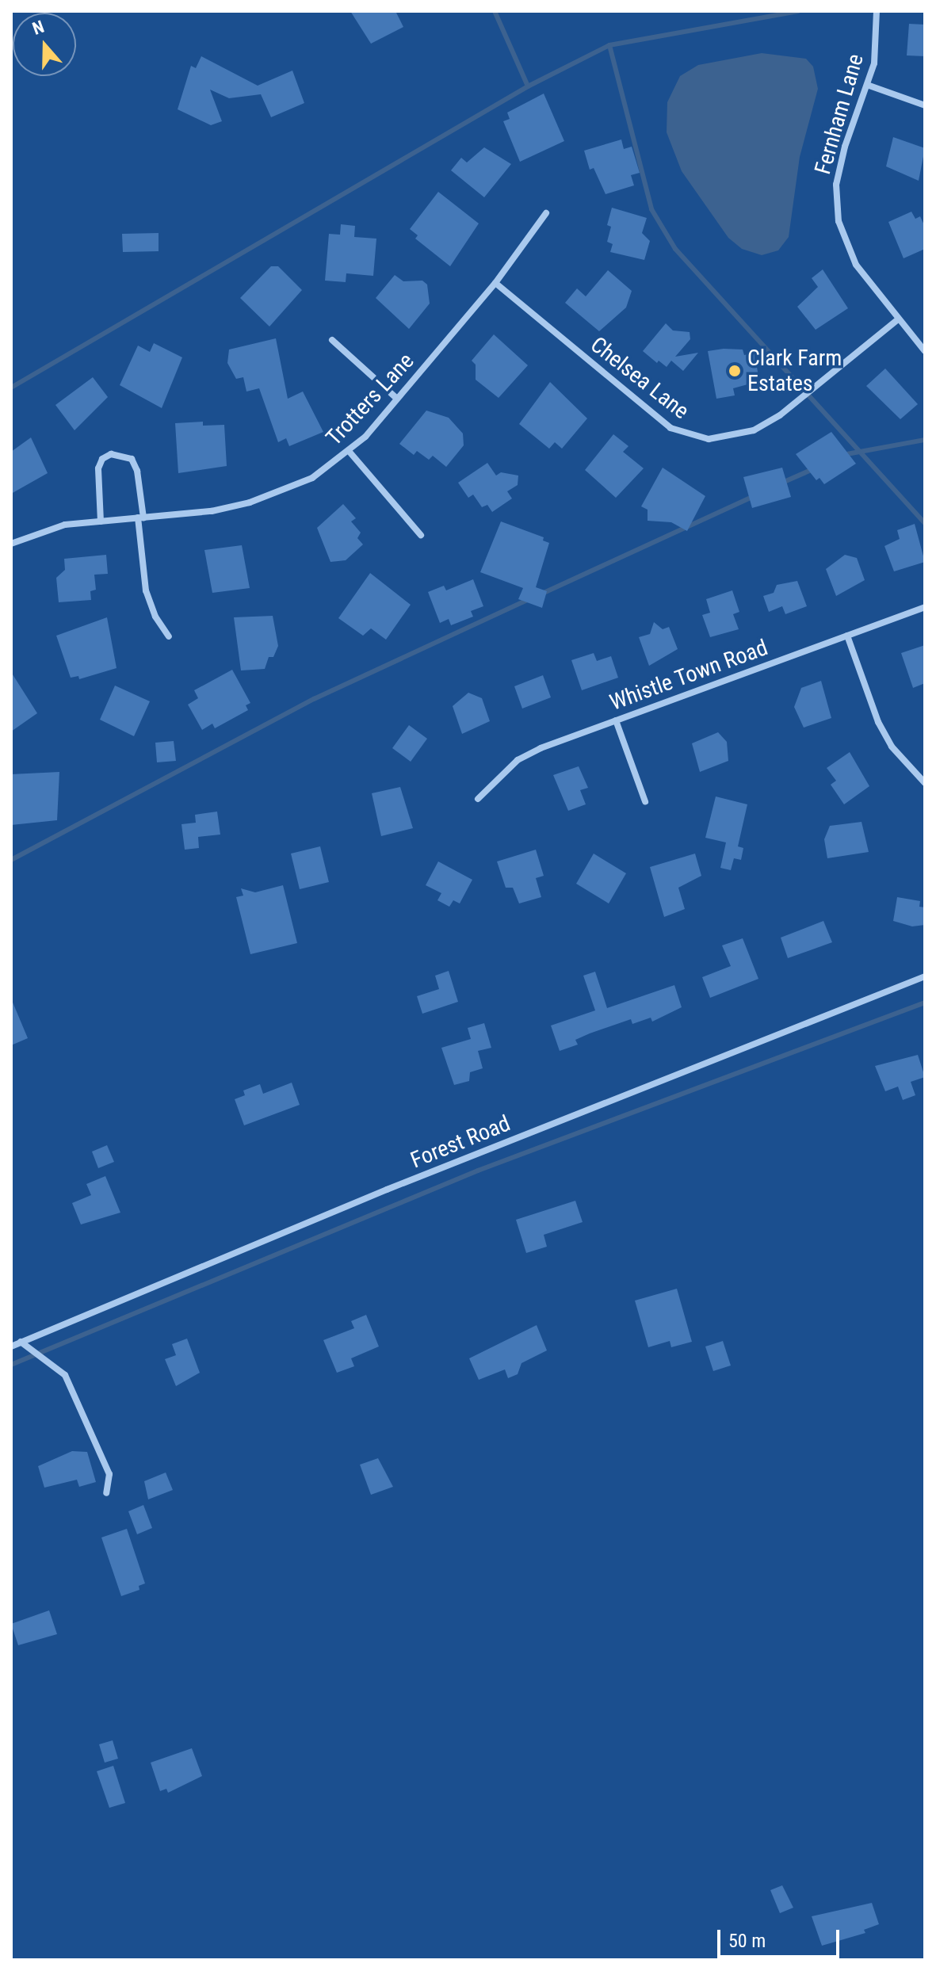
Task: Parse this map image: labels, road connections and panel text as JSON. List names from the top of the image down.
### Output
{
  "streets": {
    "street": [
      "Fernham Lane",
      "Chelsea Lane",
      "Trotters Lane",
      "Whistle Town Road",
      "Forest Road"
    ]
  },
  "crossings": [
    ["Fernham Lane", "Chelsea Lane"],
    ["Chelsea Lane", "Trotters Lane"]
  ],
  "places": ["Clark Farm Estates"],
  "scale_bar": "50 m",
  "north": "top"
}
